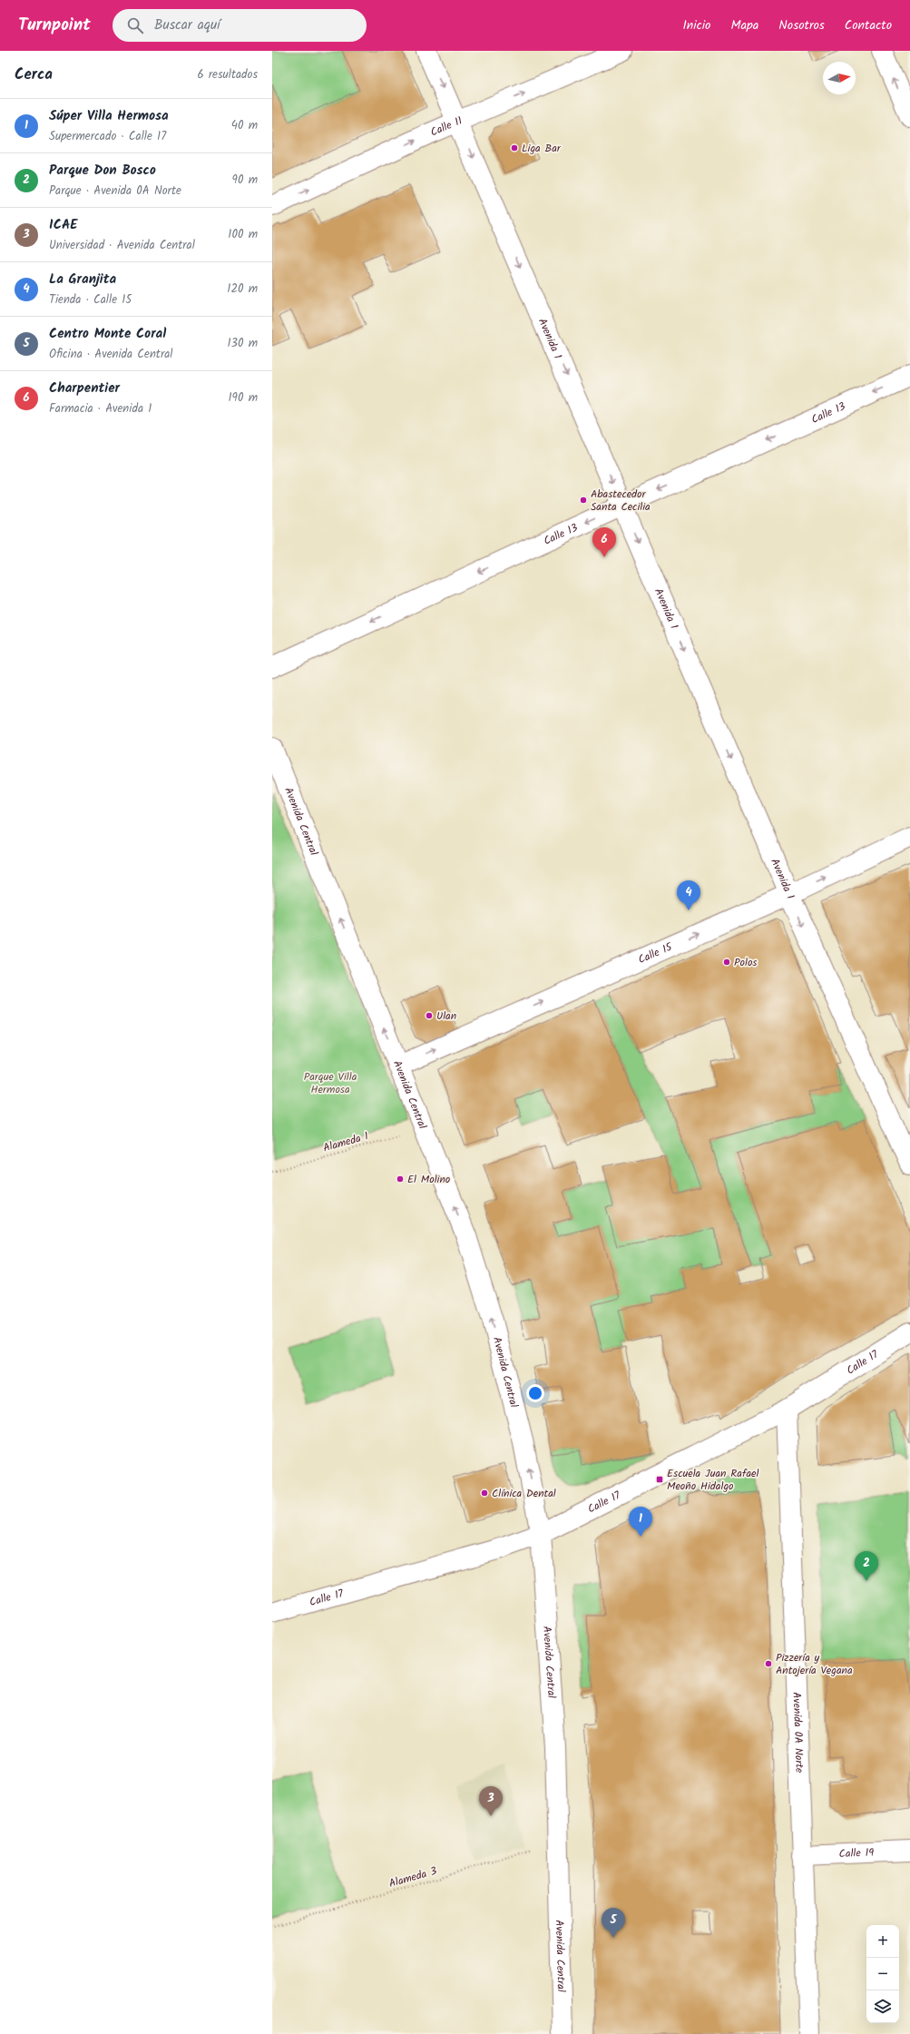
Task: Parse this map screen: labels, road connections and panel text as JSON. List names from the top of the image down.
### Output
{
  "streets": {
    "main road": [
      "Calle 11",
      "Avenida 1",
      "Calle 13",
      "Avenida Central",
      "Calle 15",
      "Calle 17",
      "Avenida 0A Norte",
      "Calle 19"
    ],
    "path": ["Alameda 1", "Alameda 3"]
  },
  "crossings": [
    ["Calle 11", "Avenida 1"],
    ["Avenida 1", "Calle 13"],
    ["Avenida 1", "Calle 15"],
    ["Avenida Central", "Calle 15"],
    ["Avenida Central", "Alameda 1"],
    ["Avenida Central", "Calle 17"],
    ["Avenida Central", "Alameda 3"],
    ["Calle 17", "Avenida 0A Norte"],
    ["Avenida 0A Norte", "Calle 19"]
  ],
  "one_way": [
    "Calle 11",
    "Avenida 1",
    "Calle 13",
    "Avenida Central",
    "Calle 15"
  ],
  "parks": ["Parque Villa Hermosa"],
  "places": {
    "other": [
      "Liga Bar",
      "Abastecedor Santa Cecilia",
      "Polos",
      "Ulan",
      "El Molino",
      "Clínica Dental",
      "Pizzería y Antojería Vegana"
    ],
    "transit": ["Escuela Juan Rafael Meoño Hidalgo"]
  },
  "north": "right",
  "page": {
    "header": "Turnpoint",
    "search": "Buscar aquí",
    "nav": [
      "Inicio",
      "Mapa",
      "Nosotros",
      "Contacto"
    ],
    "heading": ["Cerca", "6 resultados"],
    "list": [
      {
        "mark": "1",
        "name": "Súper Villa Hermosa",
        "note": "Supermercado · Calle 17",
        "value": "40 m"
      },
      {
        "mark": "2",
        "name": "Parque Don Bosco",
        "note": "Parque · Avenida 0A Norte",
        "value": "90 m"
      },
      {
        "mark": "3",
        "name": "ICAE",
        "note": "Universidad · Avenida Central",
        "value": "100 m"
      },
      {
        "mark": "4",
        "name": "La Granjita",
        "note": "Tienda · Calle 15",
        "value": "120 m"
      },
      {
        "mark": "5",
        "name": "Centro Monte Coral",
        "note": "Oficina · Avenida Central",
        "value": "130 m"
      },
      {
        "mark": "6",
        "name": "Charpentier",
        "note": "Farmacia · Avenida 1",
        "value": "190 m"
      }
    ],
    "pins": [
      "6",
      "4",
      "1",
      "2",
      "3",
      "5"
    ],
    "map_buttons": ["+", "−"]
  }
}
